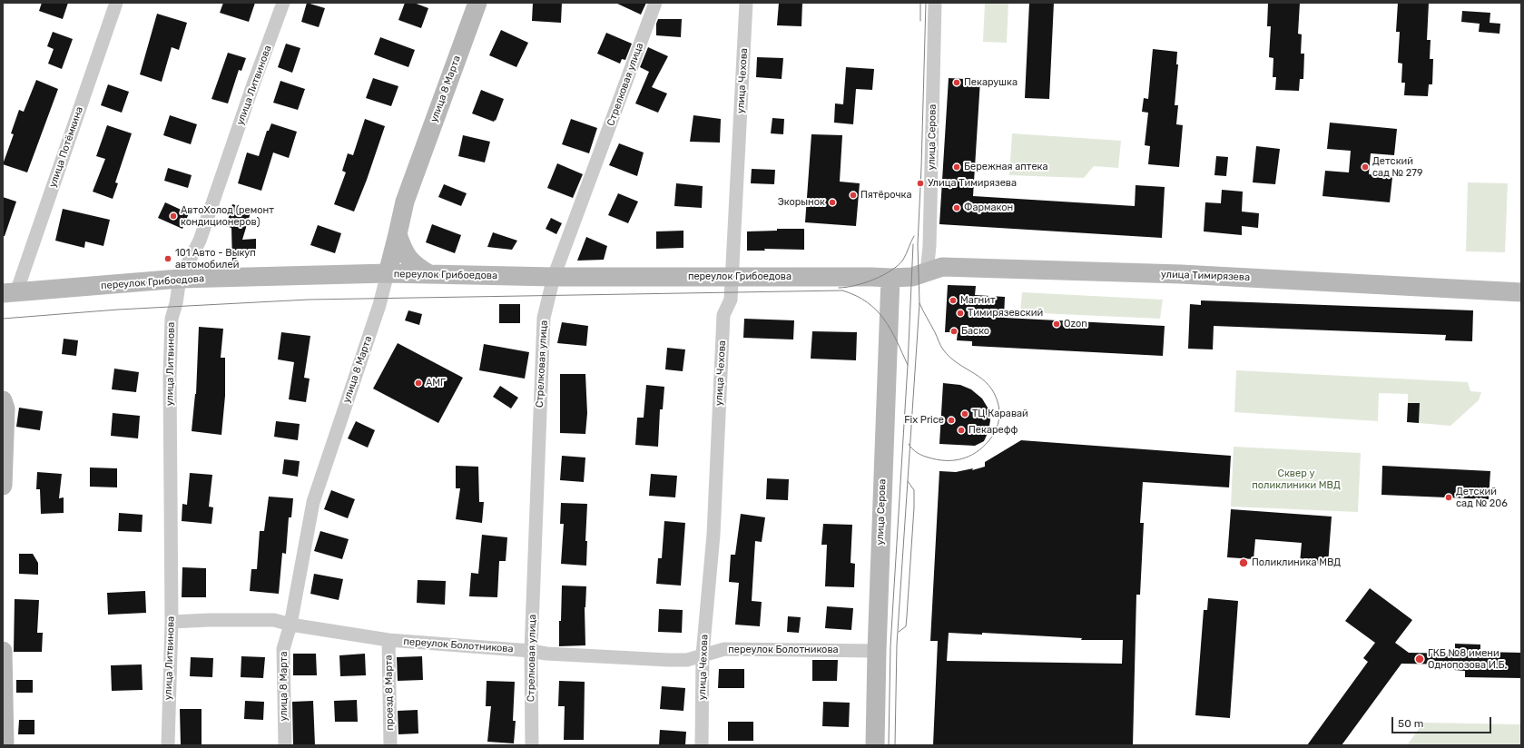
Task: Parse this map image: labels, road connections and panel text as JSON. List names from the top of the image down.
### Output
{
  "streets": {
    "street": [
      "улица Чехова",
      "Стрелковая улица",
      "улица Литвинова",
      "улица 8 Марта",
      "улица Серова",
      "улица Потёмкина",
      "переулок Грибоедова",
      "улица Тимирязева",
      "переулок Болотникова",
      "проезд 8 Марта"
    ]
  },
  "crossings": [
    ["улица Чехова", "переулок Грибоедова"],
    ["улица Чехова", "переулок Болотникова"],
    ["Стрелковая улица", "переулок Грибоедова"],
    ["Стрелковая улица", "переулок Болотникова"],
    ["улица Литвинова", "переулок Грибоедова"],
    ["улица Литвинова", "переулок Болотникова"],
    ["улица 8 Марта", "переулок Грибоедова"],
    ["улица 8 Марта", "переулок Болотникова"],
    ["улица Серова", "переулок Грибоедова"],
    ["улица Серова", "улица Тимирязева"],
    ["улица Серова", "переулок Болотникова"],
    ["улица Потёмкина", "переулок Грибоедова"],
    ["переулок Грибоедова", "улица Тимирязева"],
    ["переулок Болотникова", "проезд 8 Марта"]
  ],
  "parks": ["Сквер у поликлиники МВД"],
  "places": [
    "Пекарушка",
    "Бережная аптека",
    "Детский сад № 279",
    "Улица Тимирязева",
    "Пятёрочка",
    "Экорынок",
    "Фармакон",
    "АвтоХолод (ремонт кондиционеров)",
    "101 Авто - Выкуп автомобилей",
    "Магнит",
    "Тимирязевский",
    "Ozon",
    "Баско",
    "АМГ",
    "ТЦ Каравай",
    "Fix Price",
    "Пекарефф",
    "Детский сад № 206",
    "Поликлиника МВД",
    "ГКБ №8 имени Однопозова И.Б."
  ],
  "scale_bar": "50 m"
}
